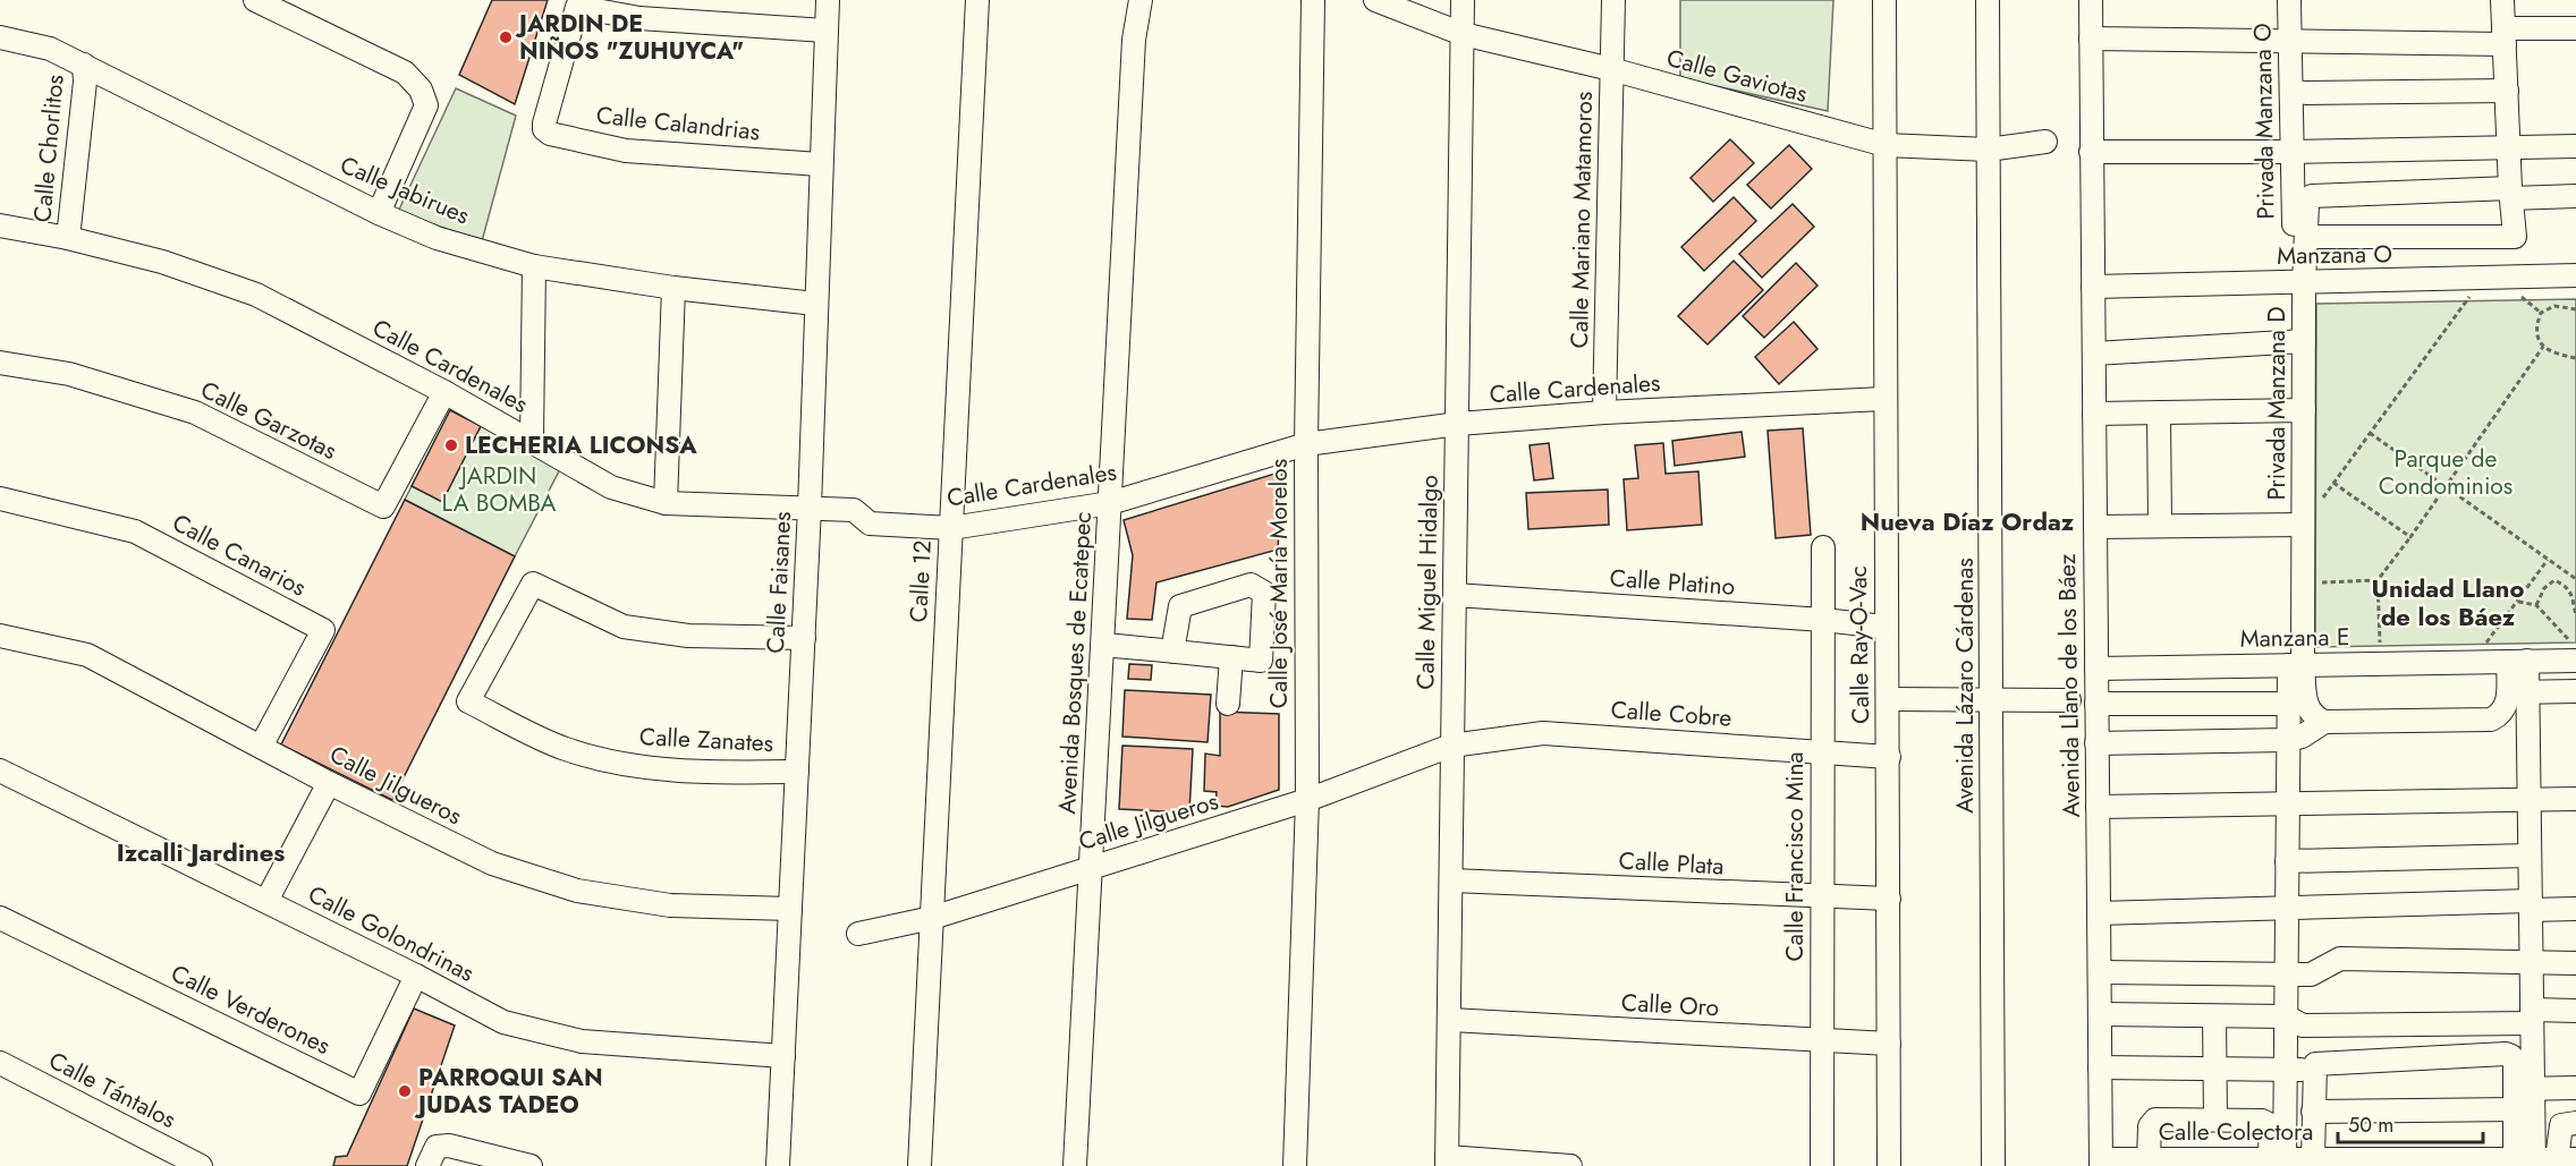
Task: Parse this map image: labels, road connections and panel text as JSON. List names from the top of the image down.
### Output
{
  "streets": {
    "street": [
      "Calle Gaviotas",
      "Privada Manzana O",
      "Calle Calandrias",
      "Calle Chorlitos",
      "Calle Jabirues",
      "Calle Mariano Matamoros",
      "Manzana O",
      "Calle Cardenales",
      "Privada Manzana D",
      "Calle Garzotas",
      "Calle Canarios",
      "Calle 12",
      "Calle Faisanes",
      "Calle Miguel Hidalgo",
      "Calle Platino",
      "Calle José María Morelos",
      "Manzana E",
      "Calle Ray-O-Vac",
      "Avenida Bosques de Ecatepec",
      "Avenida Lázaro Cárdenas",
      "Avenida Llano de los Báez",
      "Calle Cobre",
      "Calle Zanates",
      "Calle Jilgueros",
      "Calle Francisco Mina",
      "Calle Plata",
      "Calle Golondrinas",
      "Calle Oro",
      "Calle Verderones",
      "Calle Tántalos",
      "Calle Colectora"
    ]
  },
  "crossings": [
    ["Calle Gaviotas", "Calle Mariano Matamoros"],
    ["Calle Gaviotas", "Calle Miguel Hidalgo"],
    ["Calle Gaviotas", "Calle Ray-O-Vac"],
    ["Calle Gaviotas", "Avenida Lázaro Cárdenas"],
    ["Privada Manzana O", "Manzana O"],
    ["Privada Manzana O", "Privada Manzana D"],
    ["Calle Calandrias", "Calle Faisanes"],
    ["Calle Chorlitos", "Calle Jabirues"],
    ["Calle Chorlitos", "Calle Cardenales"],
    ["Calle Jabirues", "Calle Faisanes"],
    ["Calle Mariano Matamoros", "Calle Cardenales"],
    ["Manzana O", "Privada Manzana D"],
    ["Manzana O", "Avenida Llano de los Báez"],
    ["Calle Cardenales", "Calle Garzotas"],
    ["Calle Cardenales", "Calle 12"],
    ["Calle Cardenales", "Calle Faisanes"],
    ["Calle Cardenales", "Calle Miguel Hidalgo"],
    ["Calle Cardenales", "Calle José María Morelos"],
    ["Calle Cardenales", "Calle Ray-O-Vac"],
    ["Calle Cardenales", "Avenida Bosques de Ecatepec"],
    ["Privada Manzana D", "Manzana E"],
    ["Privada Manzana D", "Avenida Llano de los Báez"],
    ["Calle Canarios", "Calle Jilgueros"],
    ["Calle 12", "Calle Jilgueros"],
    ["Calle Faisanes", "Calle Zanates"],
    ["Calle Faisanes", "Calle Jilgueros"],
    ["Calle Faisanes", "Calle Golondrinas"],
    ["Calle Miguel Hidalgo", "Calle Platino"],
    ["Calle Miguel Hidalgo", "Calle Cobre"],
    ["Calle Miguel Hidalgo", "Calle Jilgueros"],
    ["Calle Miguel Hidalgo", "Calle Plata"],
    ["Calle Miguel Hidalgo", "Calle Oro"],
    ["Calle Platino", "Calle Ray-O-Vac"],
    ["Calle Platino", "Calle Francisco Mina"],
    ["Calle José María Morelos", "Calle Jilgueros"],
    ["Manzana E", "Avenida Llano de los Báez"],
    ["Calle Ray-O-Vac", "Calle Cobre"],
    ["Calle Ray-O-Vac", "Calle Plata"],
    ["Calle Ray-O-Vac", "Calle Oro"],
    ["Avenida Bosques de Ecatepec", "Calle Jilgueros"],
    ["Avenida Llano de los Báez", "Calle Colectora"],
    ["Calle Cobre", "Calle Jilgueros"],
    ["Calle Cobre", "Calle Francisco Mina"],
    ["Calle Francisco Mina", "Calle Plata"],
    ["Calle Francisco Mina", "Calle Oro"],
    ["Calle Golondrinas", "Calle Verderones"]
  ],
  "districts": ["Nueva Díaz Ordaz", "Unidad Llano de los Báez", "Izcalli Jardines"],
  "parks": ["Parque de Condominios", "JARDIN LA BOMBA"],
  "places": ["JARDIN DE NIÑOS \"ZUHUYCA\"", "LECHERIA LICONSA", "PARROQUI SAN JUDAS TADEO"],
  "scale_bar": "50 m"
}
